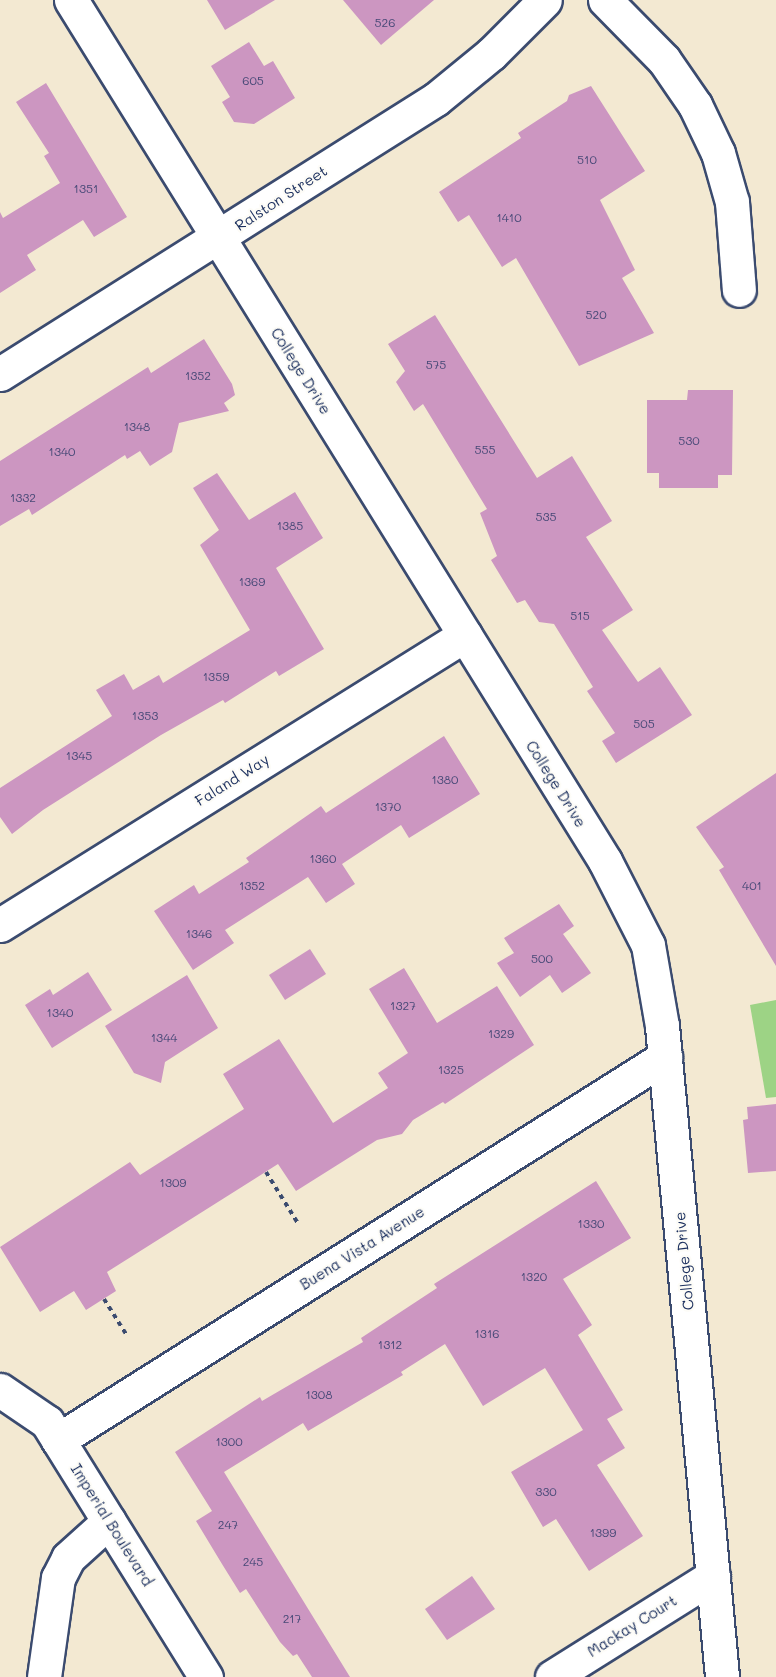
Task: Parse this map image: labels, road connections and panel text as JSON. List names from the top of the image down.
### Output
{
  "streets": {
    "street": [
      "Ralston Street",
      "College Drive",
      "Faland Way",
      "Buena Vista Avenue",
      "Imperial Boulevard",
      "Mackay Court"
    ]
  },
  "crossings": [
    ["Ralston Street", "College Drive"],
    ["College Drive", "Faland Way"],
    ["College Drive", "Buena Vista Avenue"],
    ["College Drive", "Mackay Court"],
    ["Buena Vista Avenue", "Imperial Boulevard"]
  ],
  "house_numbers": [
    "526",
    "605",
    "510",
    "1351",
    "1410",
    "520",
    "575",
    "1352",
    "1348",
    "530",
    "555",
    "1340",
    "1332",
    "535",
    "1385",
    "1369",
    "515",
    "1359",
    "1353",
    "505",
    "1345",
    "1380",
    "1370",
    "1360",
    "1352",
    "401",
    "1346",
    "500",
    "1327",
    "1340",
    "1329",
    "1344",
    "1325",
    "1309",
    "1330",
    "1320",
    "1316",
    "1312",
    "1308",
    "1300",
    "330",
    "247",
    "1399",
    "245",
    "217"
  ]
}
